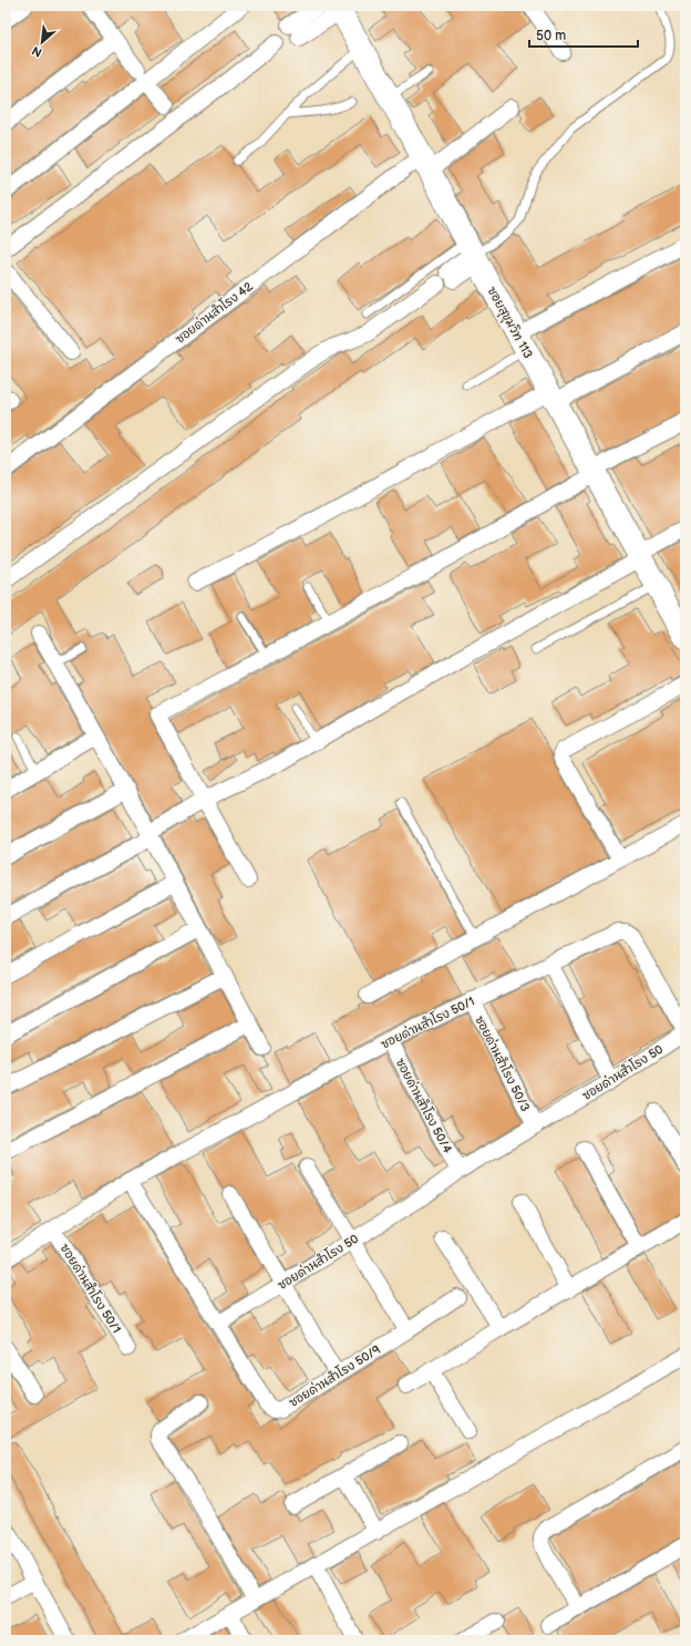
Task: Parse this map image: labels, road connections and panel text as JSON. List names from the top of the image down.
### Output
{
  "streets": {
    "main road": ["ซอยสุขุมวิท 113"],
    "street": [
      "ซอยด่านสำโรง 42",
      "ซอยด่านสำโรง 50/1",
      "ซอยด่านสำโรง 50/3",
      "ซอยด่านสำโรง 50",
      "ซอยด่านสำโรง 50/4",
      "ซอยด่านสำโรง 50/9"
    ]
  },
  "crossings": [
    ["ซอยด่านสำโรง 42", "ซอยสุขุมวิท 113"],
    ["ซอยด่านสำโรง 50/1", "ซอยด่านสำโรง 50/3"],
    ["ซอยด่านสำโรง 50/1", "ซอยด่านสำโรง 50"],
    ["ซอยด่านสำโรง 50/1", "ซอยด่านสำโรง 50/4"],
    ["ซอยด่านสำโรง 50/3", "ซอยด่านสำโรง 50"],
    ["ซอยด่านสำโรง 50", "ซอยด่านสำโรง 50/4"],
    ["ซอยด่านสำโรง 50", "ซอยด่านสำโรง 50/9"]
  ],
  "scale_bar": "50 m",
  "north": "bottom left"
}
